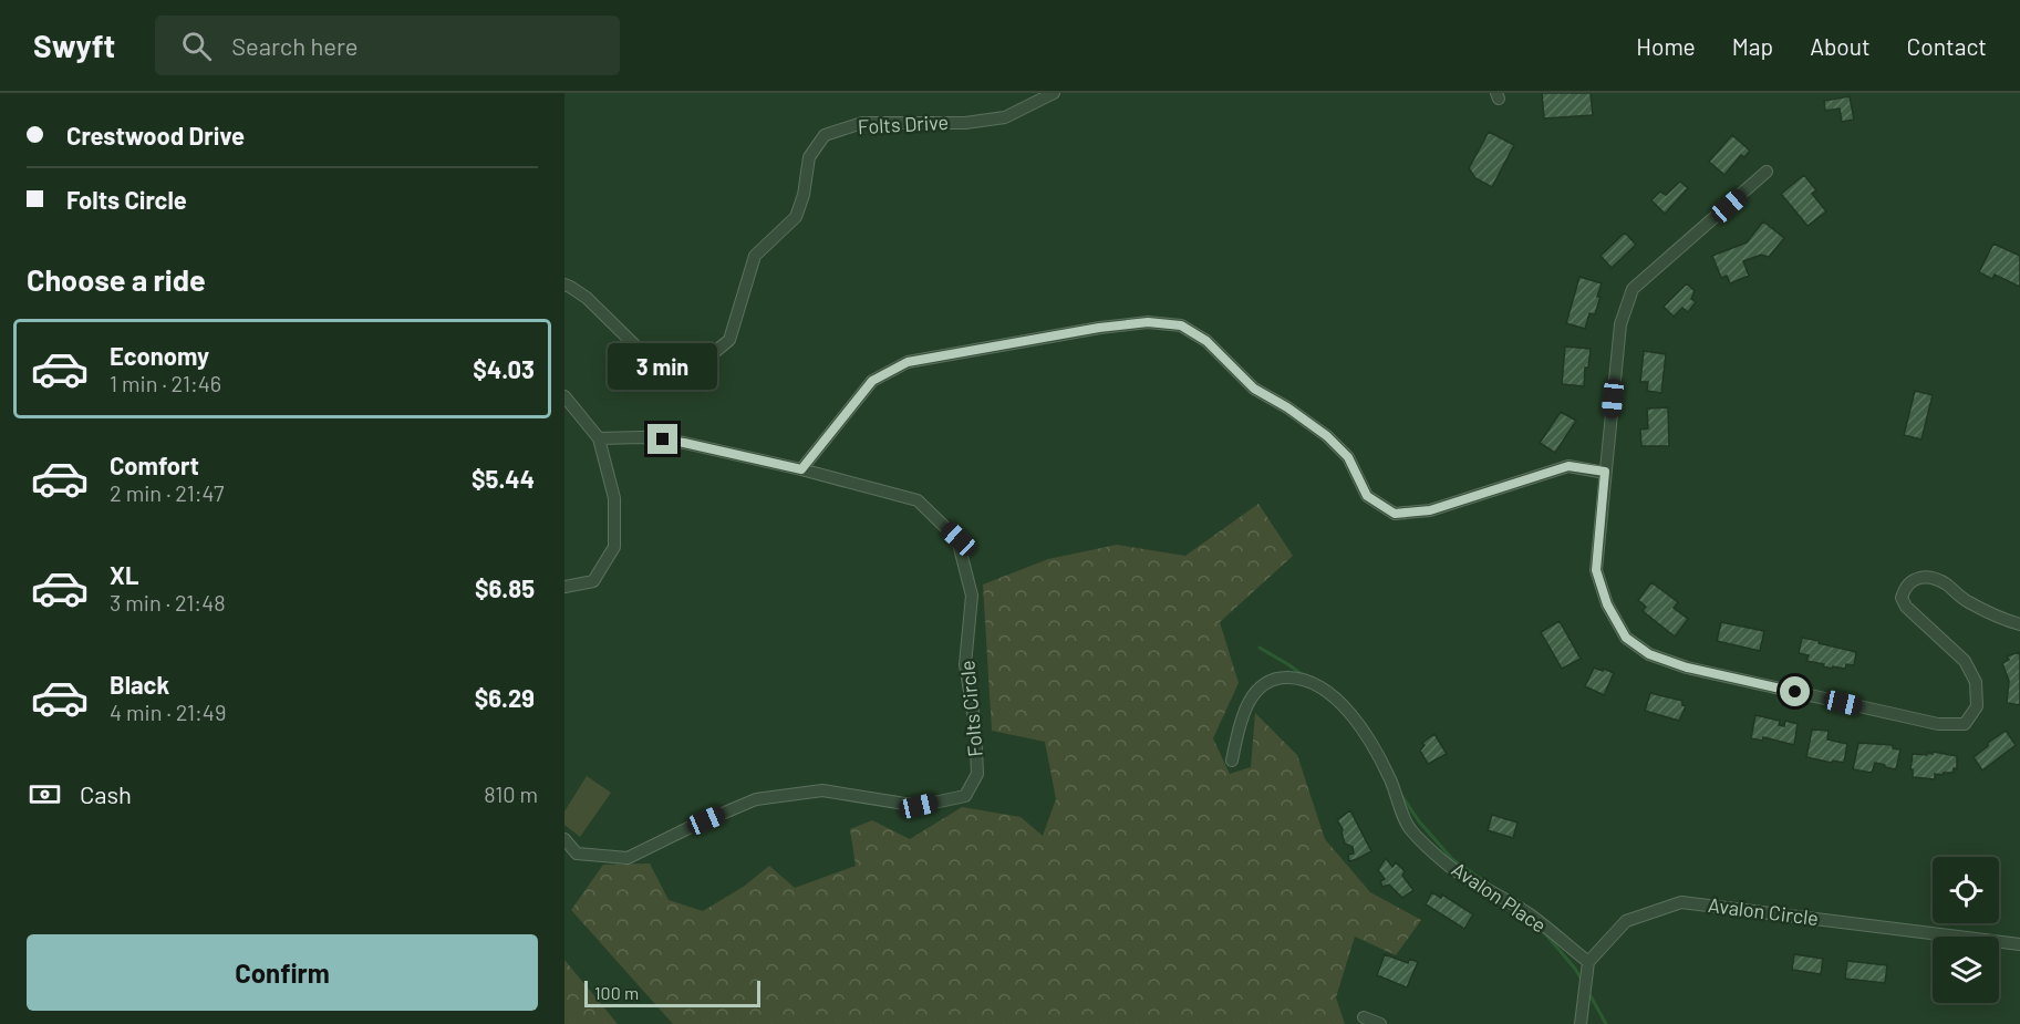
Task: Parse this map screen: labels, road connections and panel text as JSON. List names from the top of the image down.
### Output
{
  "streets": {
    "street": [
      "Folts Drive",
      "Folts Circle",
      "Avalon Place",
      "Avalon Circle"
    ]
  },
  "crossings": [
    ["Avalon Place", "Avalon Circle"]
  ],
  "scale_bar": "100 m",
  "page": {
    "header": "Swyft",
    "search": "Search here",
    "nav": [
      "Home",
      "Map",
      "About",
      "Contact"
    ],
    "banner": ["Crestwood Drive", "Folts Circle"],
    "heading": "Choose a ride",
    "list": [
      {
        "name": "Economy",
        "note": "1 min · 21:46",
        "value": "$4.03"
      },
      {
        "name": "Comfort",
        "note": "2 min · 21:47",
        "value": "$5.44"
      },
      {
        "name": "XL",
        "note": "3 min · 21:48",
        "value": "$6.85"
      },
      {
        "name": "Black",
        "note": "4 min · 21:49",
        "value": "$6.29"
      }
    ],
    "bubble": "3 min",
    "pay": ["Cash", "810 m"],
    "buttons": "Confirm",
    "scale": "100 m"
  }
}
